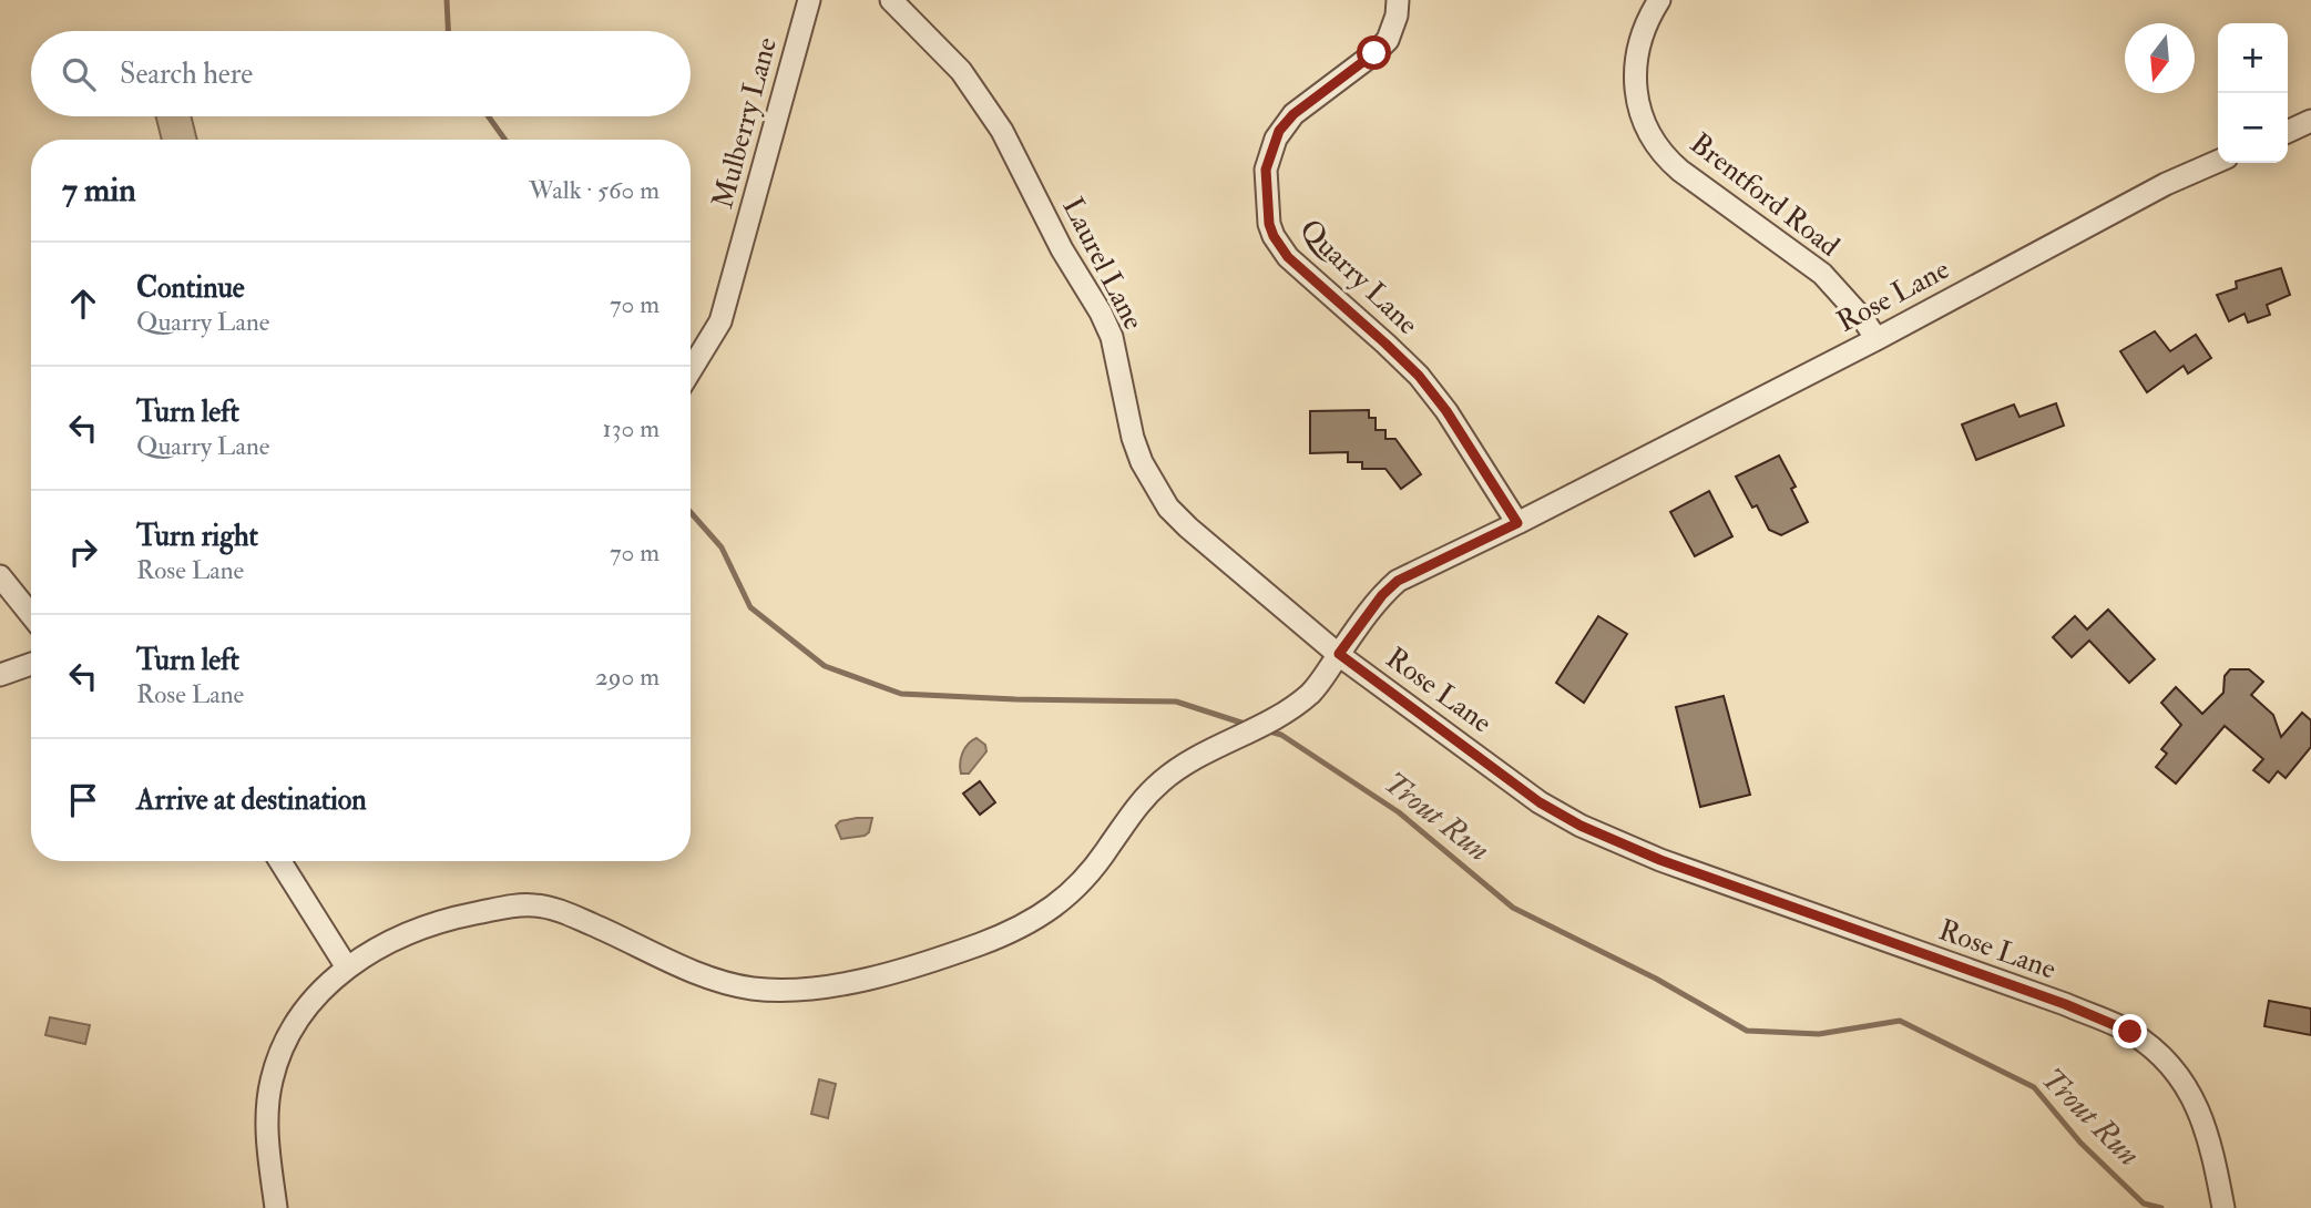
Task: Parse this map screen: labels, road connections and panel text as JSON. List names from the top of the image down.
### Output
{
  "streets": {
    "street": [
      "Mulberry Lane",
      "Brentford Road",
      "Laurel Lane",
      "Quarry Lane",
      "Rose Lane"
    ]
  },
  "crossings": [
    ["Brentford Road", "Rose Lane"],
    ["Laurel Lane", "Rose Lane"],
    ["Quarry Lane", "Rose Lane"]
  ],
  "water": ["Trout Run"],
  "north": "bottom",
  "page": {
    "map_buttons": ["+", "−"],
    "search": "Search here",
    "heading": ["7 min", "Walk · 560 m"],
    "list": [
      ["Continue", "Quarry Lane", "70 m"],
      ["Turn left", "Quarry Lane", "130 m"],
      ["Turn right", "Rose Lane", "70 m"],
      ["Turn left", "Rose Lane", "290 m"],
      "Arrive at destination"
    ]
  }
}
